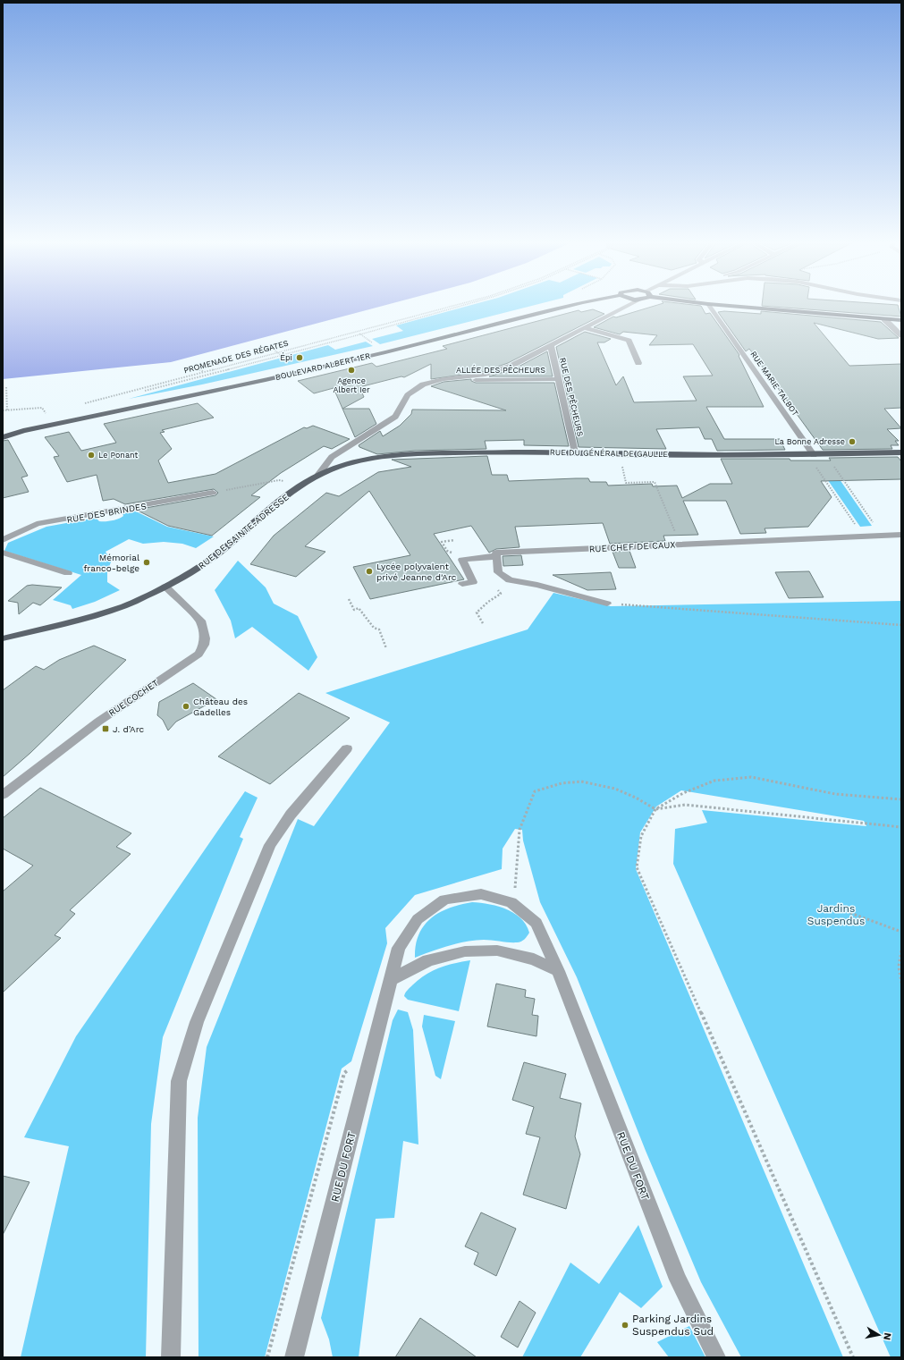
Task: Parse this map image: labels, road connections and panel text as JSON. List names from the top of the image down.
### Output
{
  "streets": {
    "main road": ["BOULEVARD ALBERT 1ER", "RUE DU GÉNÉRAL DE GAULLE", "RUE DE SAINTE-ADRESSE"],
    "street": [
      "ALLÉE DES PÊCHEURS",
      "RUE MARIE TALBOT",
      "RUE DES PÊCHEURS",
      "RUE DES BRINDES",
      "RUE CHEF DE CAUX",
      "RUE COCHET",
      "RUE DU FORT"
    ],
    "path": ["PROMENADE DES RÉGATES"]
  },
  "crossings": [
    ["ALLÉE DES PÊCHEURS", "RUE DES PÊCHEURS"],
    ["RUE MARIE TALBOT", "RUE DU GÉNÉRAL DE GAULLE"],
    ["RUE DES PÊCHEURS", "RUE DU GÉNÉRAL DE GAULLE"],
    ["RUE DU GÉNÉRAL DE GAULLE", "RUE DE SAINTE-ADRESSE"],
    ["RUE DE SAINTE-ADRESSE", "RUE COCHET"]
  ],
  "parks": ["Jardins Suspendus"],
  "places": {
    "other": [
      "Épi",
      "Agence Albert Ier",
      "La Bonne Adresse",
      "Le Ponant",
      "Mémorial franco-belge",
      "Lycée polyvalent privé Jeanne d'Arc",
      "Château des Gadelles",
      "Parking Jardins Suspendus Sud"
    ],
    "transit": ["J. d’Arc"]
  },
  "north": "right"
}
